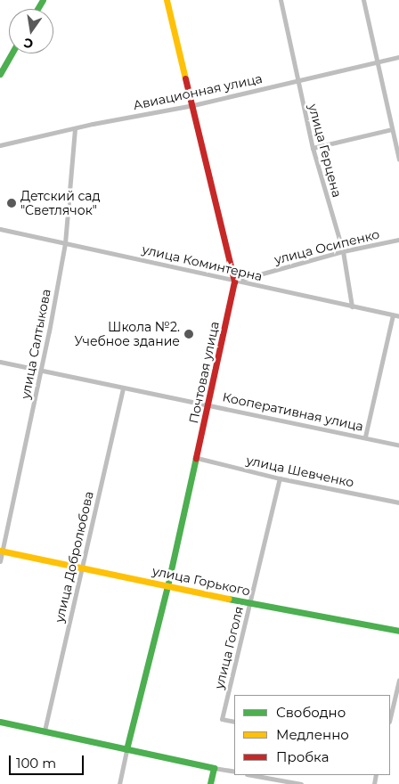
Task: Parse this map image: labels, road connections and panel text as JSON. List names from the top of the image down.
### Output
{
  "streets": {
    "street": [
      "Авиационная улица",
      "улица Герцена",
      "улица Осипенко",
      "улица Коминтерна",
      "улица Салтыкова",
      "Почтовая улица",
      "Кооперативная улица",
      "улица Шевченко",
      "улица Добролюбова",
      "улица Горького",
      "улица Гоголя"
    ]
  },
  "crossings": [
    ["Авиационная улица", "улица Герцена"],
    ["Авиационная улица", "улица Салтыкова"],
    ["Авиационная улица", "Почтовая улица"],
    ["улица Герцена", "улица Осипенко"],
    ["улица Герцена", "улица Коминтерна"],
    ["улица Осипенко", "улица Коминтерна"],
    ["улица Осипенко", "Почтовая улица"],
    ["улица Коминтерна", "улица Салтыкова"],
    ["улица Коминтерна", "Почтовая улица"],
    ["улица Салтыкова", "Кооперативная улица"],
    ["улица Салтыкова", "улица Горького"],
    ["Почтовая улица", "Кооперативная улица"],
    ["Почтовая улица", "улица Шевченко"],
    ["Почтовая улица", "улица Горького"],
    ["Кооперативная улица", "улица Добролюбова"],
    ["улица Шевченко", "улица Гоголя"],
    ["улица Добролюбова", "улица Горького"],
    ["улица Горького", "улица Гоголя"]
  ],
  "places": ["Детский сад \"Светлячок\"", "Школа №2. Учебное здание"],
  "legend": ["Свободно", "Медленно", "Пробка"],
  "scale_bar": "100 m",
  "north": "bottom"
}
